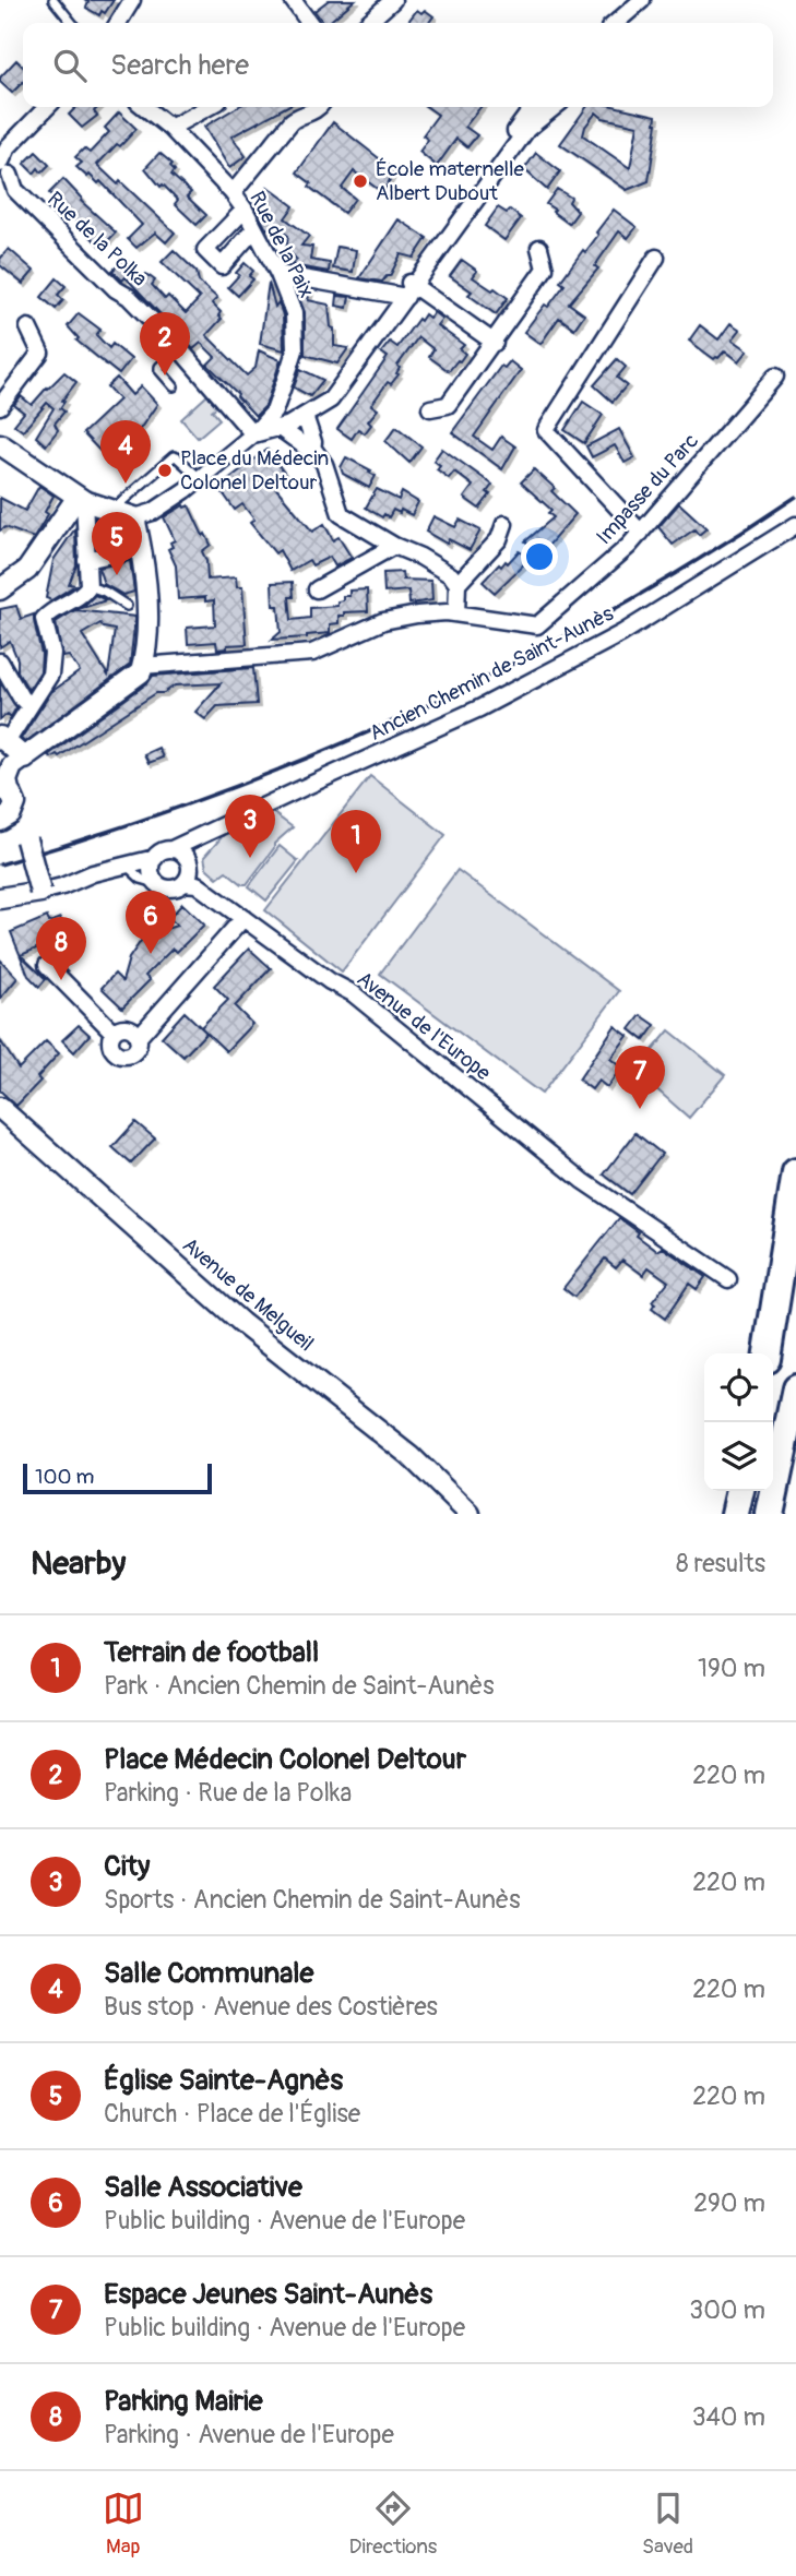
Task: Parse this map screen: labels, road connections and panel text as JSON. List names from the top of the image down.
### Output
{
  "streets": {
    "street": [
      "Rue de la Polka",
      "Rue de la Paix",
      "Impasse du Parc",
      "Ancien Chemin de Saint-Aunès",
      "Avenue de l'Europe",
      "Avenue de Melgueil"
    ]
  },
  "crossings": [
    ["Rue de la Polka", "Rue de la Paix"],
    ["Ancien Chemin de Saint-Aunès", "Avenue de l'Europe"]
  ],
  "places": ["École maternelle Albert Dubout", "Place du Médecin Colonel Deltour"],
  "scale_bar": "100 m",
  "page": {
    "search": "Search here",
    "pins": [
      "2",
      "4",
      "5",
      "3",
      "1",
      "6",
      "8",
      "7"
    ],
    "scale": "100 m",
    "heading": ["Nearby", "8 results"],
    "list": [
      {
        "mark": "1",
        "name": "Terrain de football",
        "note": "Park · Ancien Chemin de Saint-Aunès",
        "value": "190 m"
      },
      {
        "mark": "2",
        "name": "Place Médecin Colonel Deltour",
        "note": "Parking · Rue de la Polka",
        "value": "220 m"
      },
      {
        "mark": "3",
        "name": "City",
        "note": "Sports · Ancien Chemin de Saint-Aunès",
        "value": "220 m"
      },
      {
        "mark": "4",
        "name": "Salle Communale",
        "note": "Bus stop · Avenue des Costières",
        "value": "220 m"
      },
      {
        "mark": "5",
        "name": "Église Sainte-Agnès",
        "note": "Church · Place de l'Église",
        "value": "220 m"
      },
      {
        "mark": "6",
        "name": "Salle Associative",
        "note": "Public building · Avenue de l'Europe",
        "value": "290 m"
      },
      {
        "mark": "7",
        "name": "Espace Jeunes Saint-Aunès",
        "note": "Public building · Avenue de l'Europe",
        "value": "300 m"
      },
      {
        "mark": "8",
        "name": "Parking Mairie",
        "note": "Parking · Avenue de l'Europe",
        "value": "340 m"
      }
    ],
    "nav": ["Map", "Directions", "Saved"]
  }
}
